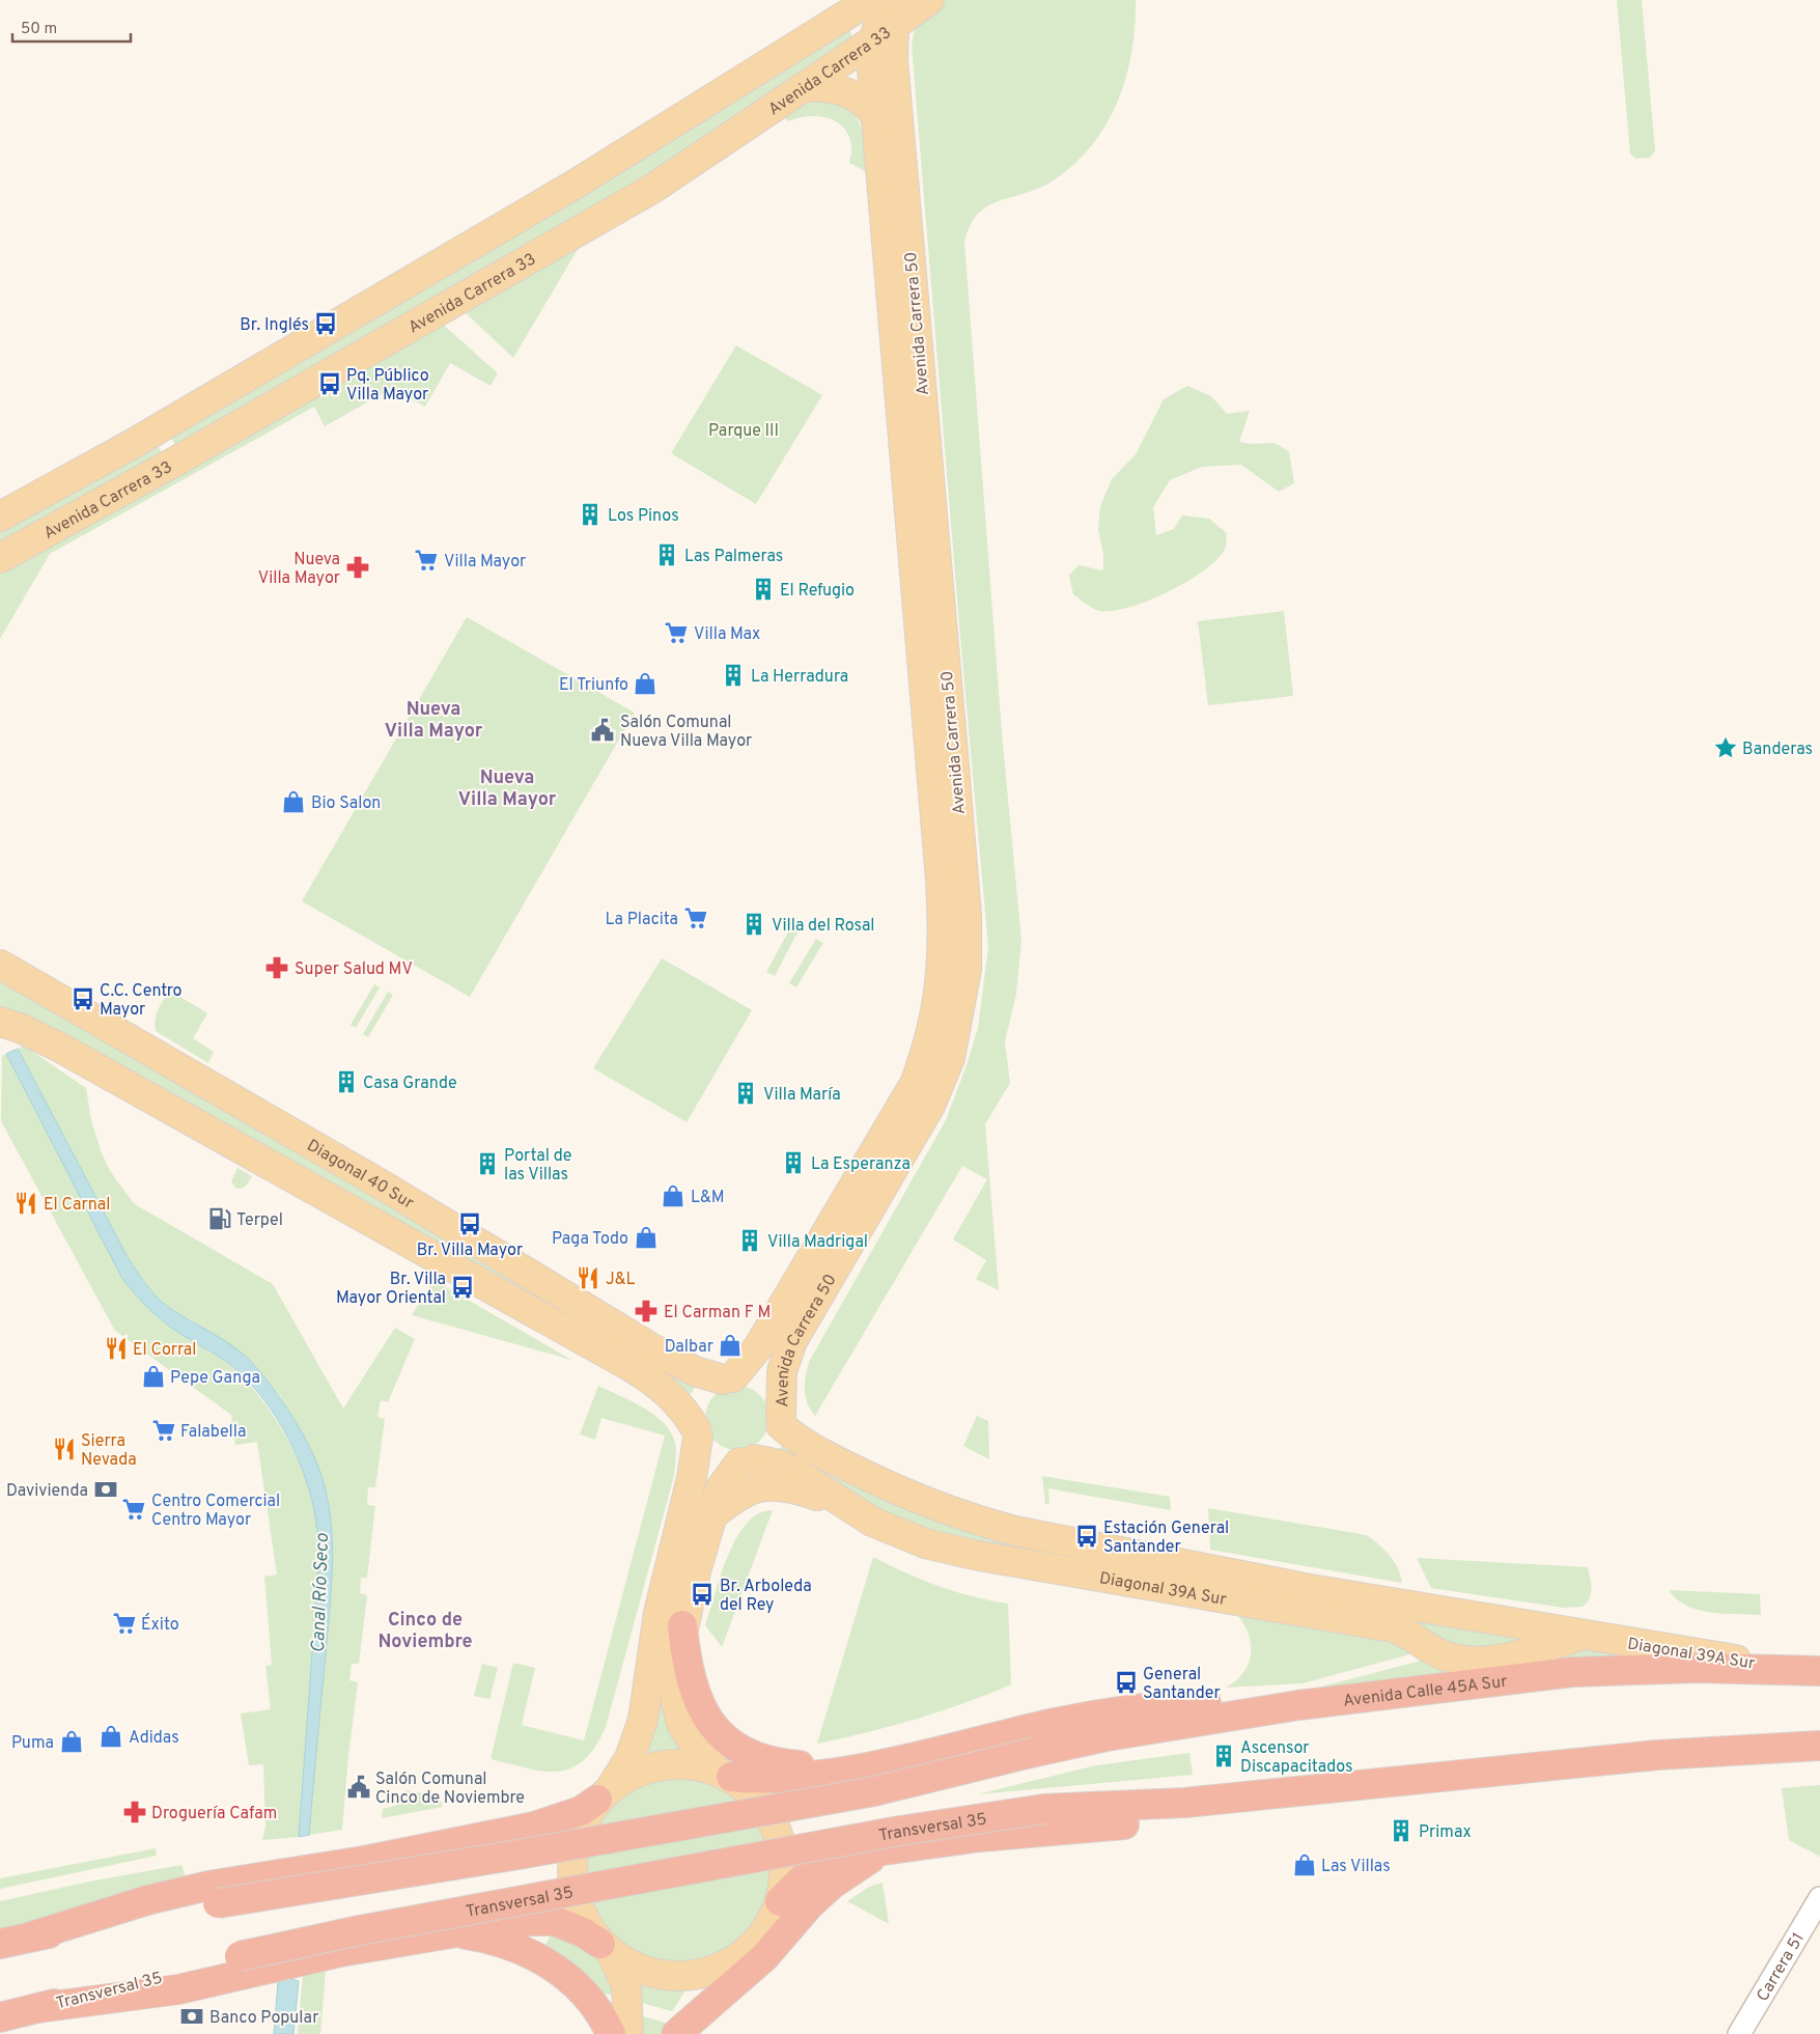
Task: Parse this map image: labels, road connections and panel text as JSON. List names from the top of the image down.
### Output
{
  "streets": {
    "highway": ["Avenida Calle 45A Sur", "Transversal 35"],
    "main road": [
      "Avenida Carrera 33",
      "Avenida Carrera 50",
      "Diagonal 40 Sur",
      "Diagonal 39A Sur"
    ],
    "street": ["Carrera 51"]
  },
  "crossings": [
    ["Avenida Carrera 33", "Avenida Carrera 50"],
    ["Avenida Carrera 50", "Diagonal 40 Sur"],
    ["Avenida Carrera 50", "Diagonal 39A Sur"],
    ["Diagonal 40 Sur", "Diagonal 39A Sur"],
    ["Diagonal 39A Sur", "Avenida Calle 45A Sur"]
  ],
  "districts": ["Nueva Villa Mayor", "Nueva Villa Mayor", "Cinco de Noviembre"],
  "water": ["Canal Río Seco"],
  "parks": ["Parque III"],
  "places": {
    "bus stop": [
      "Br. Inglés",
      "Pq. Público Villa Mayor",
      "C.C. Centro Mayor",
      "Br. Villa Mayor",
      "Br. Villa Mayor Oriental",
      "Estación General Santander",
      "Br. Arboleda del Rey",
      "General Santander"
    ],
    "building": [
      "Los Pinos",
      "Las Palmeras",
      "El Refugio",
      "La Herradura",
      "Villa del Rosal",
      "Casa Grande",
      "Villa María",
      "La Esperanza",
      "Portal de las Villas",
      "Villa Madrigal",
      "Ascensor Discapacitados",
      "Primax"
    ],
    "supermarket": [
      "Villa Mayor",
      "Villa Max",
      "La Placita",
      "Falabella",
      "Centro Comercial Centro Mayor",
      "Éxito"
    ],
    "pharmacy": [
      "Nueva Villa Mayor",
      "Super Salud MV",
      "El Carman F M",
      "Droguería Cafam"
    ],
    "shop": [
      "El Triunfo",
      "Bio Salon",
      "L&M",
      "Paga Todo",
      "Dalbar",
      "Pepe Ganga",
      "Adidas",
      "Puma",
      "Las Villas"
    ],
    "public building": ["Salón Comunal Nueva Villa Mayor", "Salón Comunal Cinco de Noviembre"],
    "place": ["Banderas"],
    "restaurant": [
      "El Carnal",
      "J&L",
      "El Corral",
      "Sierra Nevada"
    ],
    "fuel station": ["Terpel"],
    "bank": ["Davivienda", "Banco Popular"]
  },
  "scale_bar": "50 m"
}
